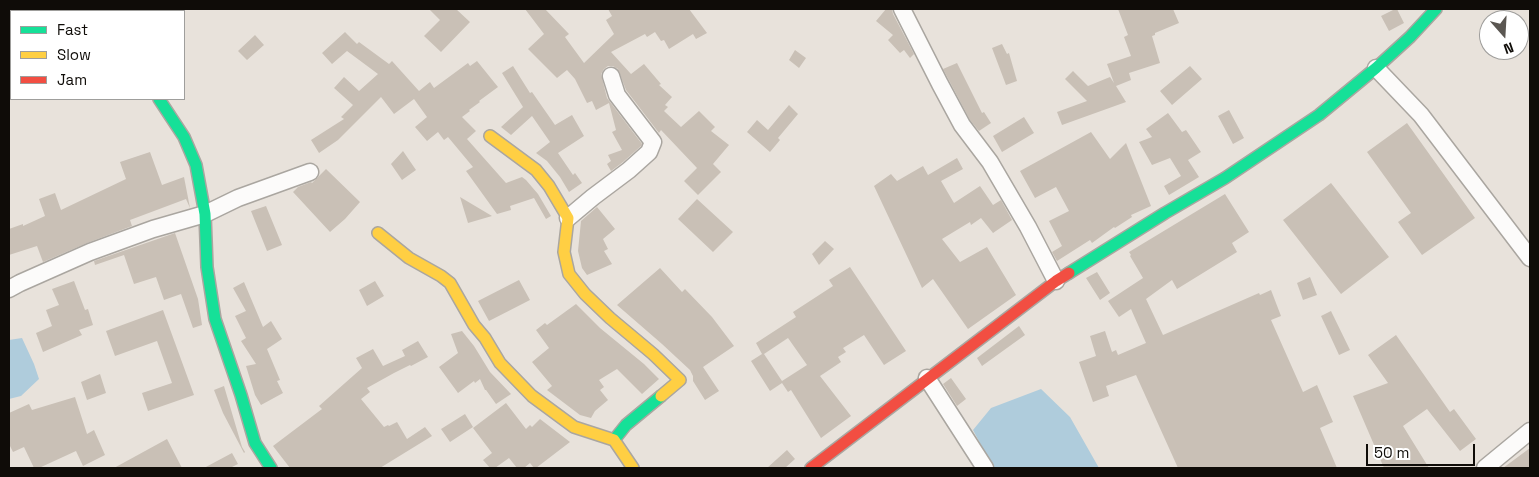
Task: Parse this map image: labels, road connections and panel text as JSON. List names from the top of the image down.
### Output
{
  "legend": ["Fast", "Slow", "Jam"],
  "scale_bar": "50 m",
  "north": "bottom"
}
